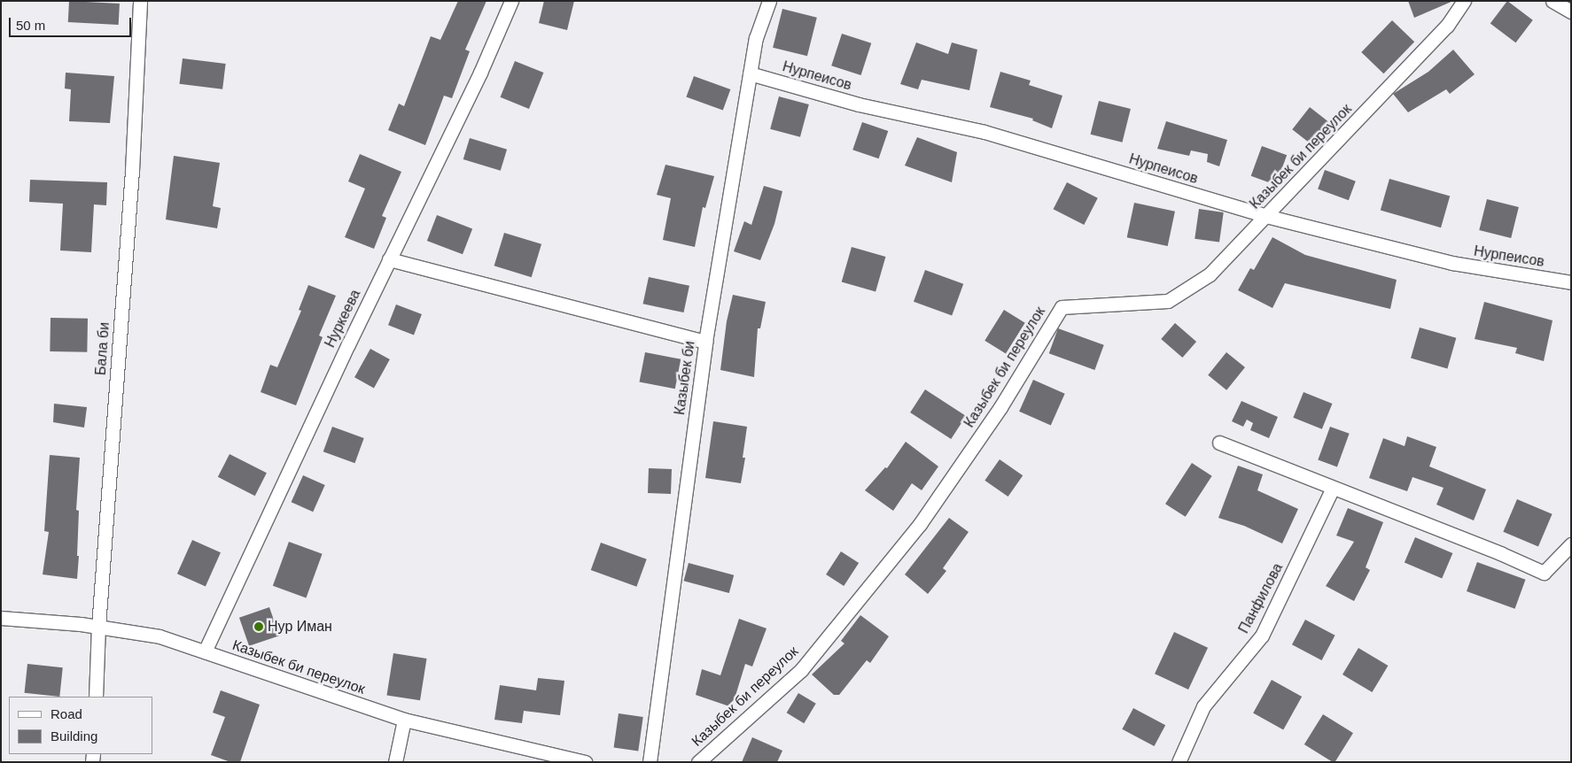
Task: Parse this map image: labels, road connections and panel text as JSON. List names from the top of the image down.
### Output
{
  "streets": {
    "street": [
      "Нурпеисов",
      "Казыбек би переулок",
      "Нуркеева",
      "Бала би",
      "Казыбек би",
      "Панфилова"
    ]
  },
  "crossings": [
    ["Нурпеисов", "Казыбек би переулок"],
    ["Нурпеисов", "Казыбек би"],
    ["Казыбек би переулок", "Нуркеева"],
    ["Казыбек би переулок", "Бала би"]
  ],
  "places": ["Нур Иман"],
  "legend": ["Road", "Building"],
  "scale_bar": "50 m"
}
